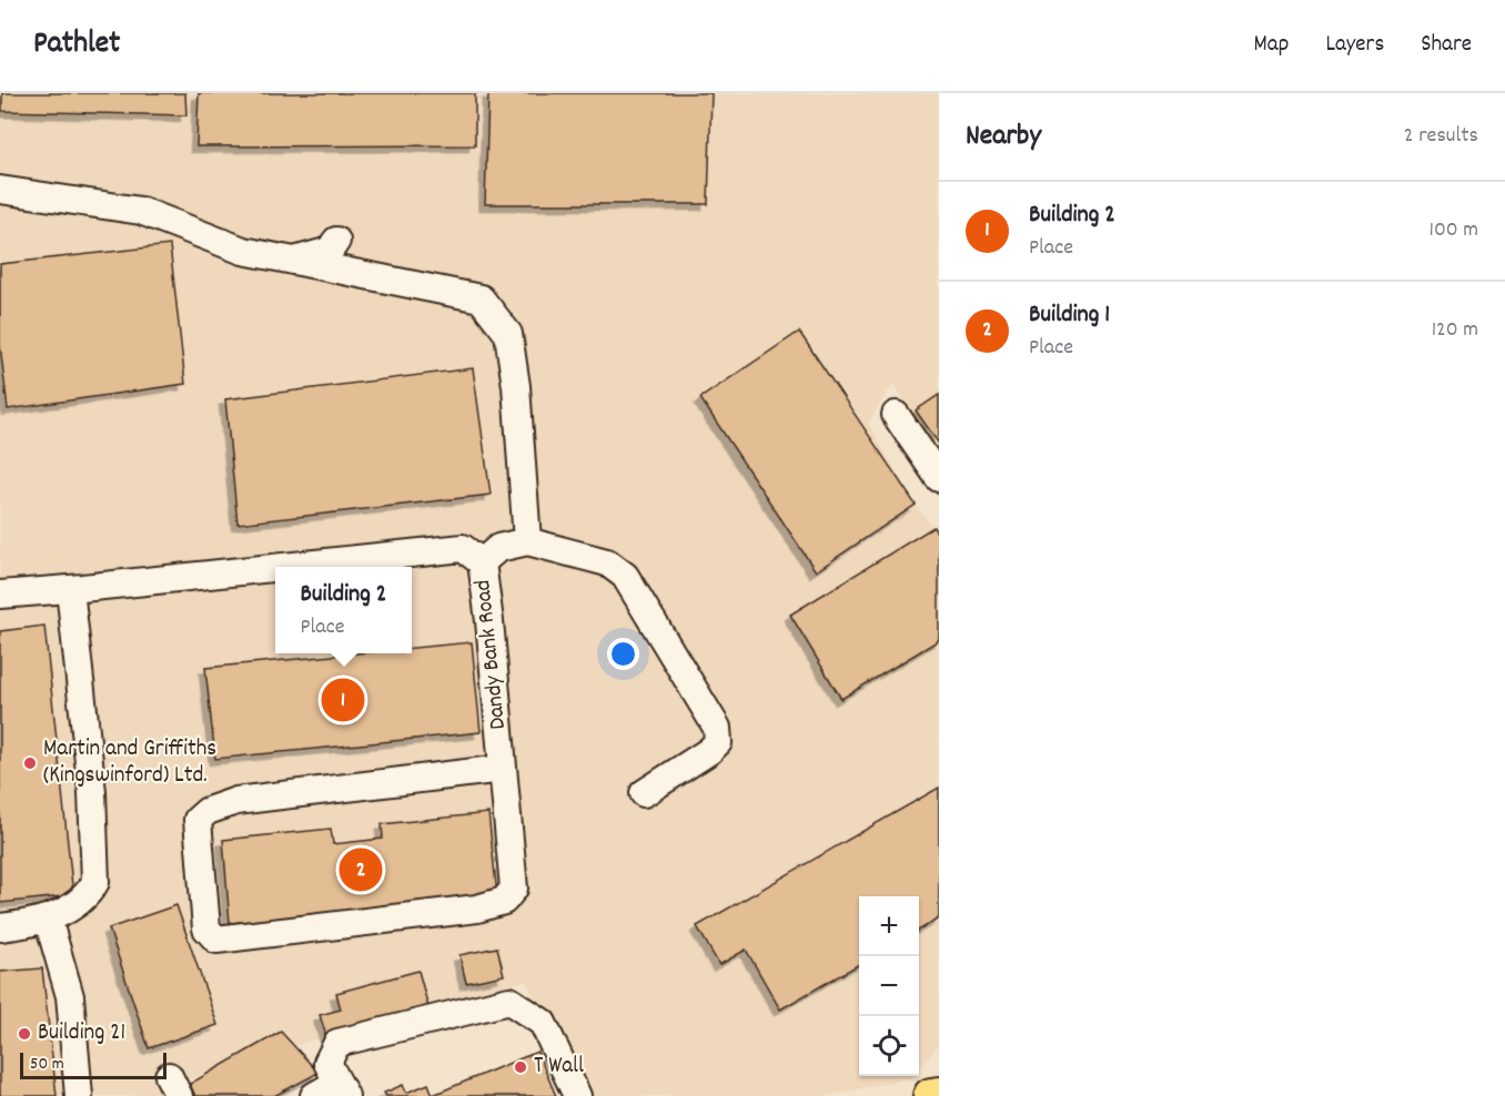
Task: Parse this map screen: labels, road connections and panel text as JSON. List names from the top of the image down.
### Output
{
  "streets": {
    "street": ["Dandy Bank Road"]
  },
  "places": ["Martin and Griffiths (Kingswinford) Ltd.", "Building 21", "T Wall"],
  "scale_bar": "50 m",
  "page": {
    "header": "Pathlet",
    "nav": ["Map", "Layers", "Share"],
    "heading": ["Nearby", "2 results"],
    "list": [
      {
        "mark": "1",
        "name": "Building 2",
        "note": "Place",
        "value": "100 m"
      },
      {
        "mark": "2",
        "name": "Building 1",
        "note": "Place",
        "value": "120 m"
      }
    ],
    "popup": ["Building 2", "Place"],
    "pins": ["1", "2"],
    "map_buttons": ["+", "−"],
    "scale": "50 m"
  }
}
